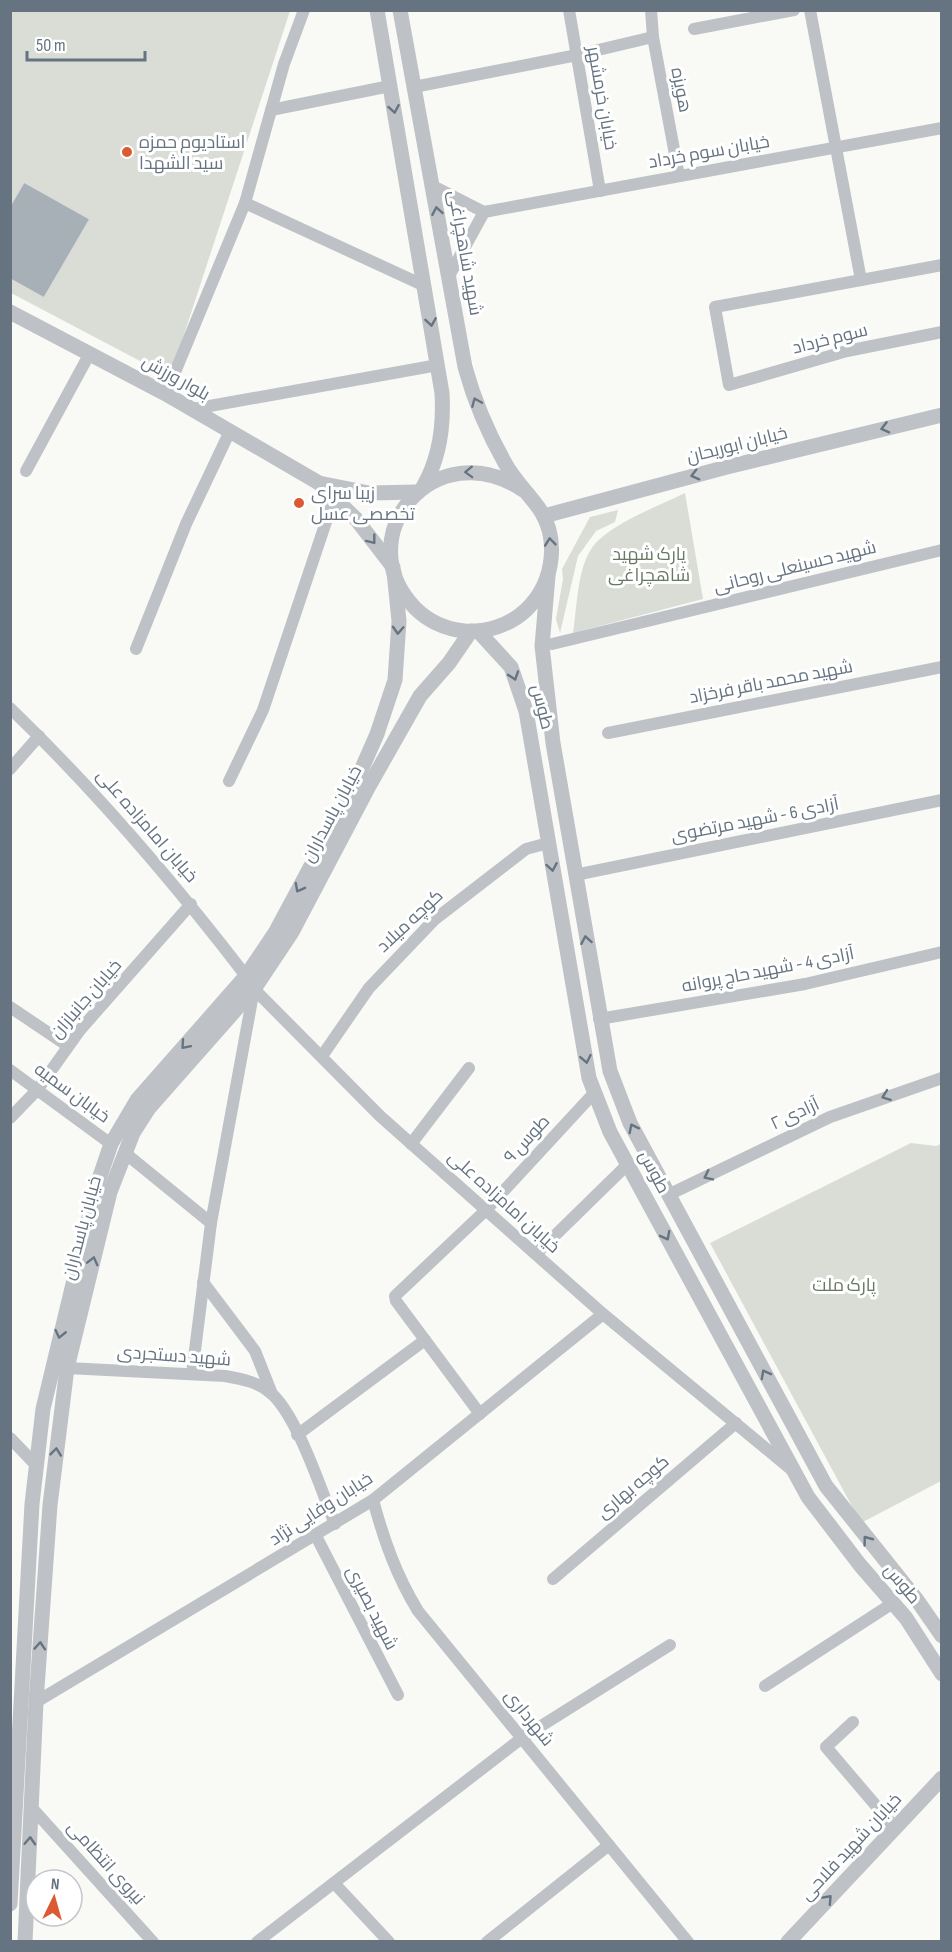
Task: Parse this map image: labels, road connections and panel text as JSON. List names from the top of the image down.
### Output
{
  "streets": {
    "street": [
      "هویزه",
      "خیابان خرمشهر",
      "خیابان سوم خرداد",
      "شهید شاهچراغی",
      "سوم خرداد",
      "بلوار ورزش",
      "خیابان ابوریحان",
      "شهید حسینعلی روحانی",
      "شهید محمد باقر فرخزاد",
      "طوس",
      "خیابان پاسداران",
      "آزادی 6 - شهید مرتضوی",
      "خیابان امامزاده علی",
      "کوچه میلاد",
      "آزادی 4 - شهید حاج پروانه",
      "خیابان جانبازان",
      "خیابان سمیه",
      "آزادی ۲",
      "طوس ۹",
      "شهید دستجردی",
      "کوچه بهاری",
      "خیابان وفایی نژاد",
      "شهید بصیری",
      "شهرداری",
      "خیابان شهید فلاحی",
      "نیروی انتظامی"
    ]
  },
  "crossings": [
    ["هویزه", "خیابان سوم خرداد"],
    ["خیابان خرمشهر", "خیابان سوم خرداد"],
    ["شهید شاهچراغی", "خیابان ابوریحان"],
    ["شهید شاهچراغی", "طوس"],
    ["شهید شاهچراغی", "خیابان پاسداران"],
    ["خیابان ابوریحان", "طوس"],
    ["خیابان ابوریحان", "خیابان پاسداران"],
    ["طوس", "خیابان پاسداران"],
    ["طوس", "آزادی 6 - شهید مرتضوی"],
    ["طوس", "خیابان امامزاده علی"],
    ["طوس", "کوچه میلاد"],
    ["طوس", "آزادی 4 - شهید حاج پروانه"],
    ["طوس", "آزادی ۲"],
    ["طوس", "طوس ۹"],
    ["خیابان پاسداران", "خیابان امامزاده علی"],
    ["خیابان پاسداران", "خیابان سمیه"],
    ["خیابان پاسداران", "شهید دستجردی"],
    ["خیابان پاسداران", "خیابان وفایی نژاد"],
    ["خیابان پاسداران", "نیروی انتظامی"],
    ["خیابان امامزاده علی", "کوچه میلاد"],
    ["خیابان امامزاده علی", "خیابان جانبازان"],
    ["خیابان امامزاده علی", "طوس ۹"],
    ["خیابان امامزاده علی", "کوچه بهاری"],
    ["خیابان امامزاده علی", "خیابان وفایی نژاد"],
    ["خیابان جانبازان", "خیابان سمیه"],
    ["طوس ۹", "خیابان وفایی نژاد"],
    ["شهید دستجردی", "خیابان وفایی نژاد"],
    ["خیابان وفایی نژاد", "شهید بصیری"],
    ["خیابان وفایی نژاد", "شهرداری"]
  ],
  "one_way": ["خیابان ابوریحان", "آزادی ۲", "خیابان شهید فلاحی"],
  "parks": ["پارک شهید شاهچراغی", "پارک ملت"],
  "places": ["استادیوم حمزه سید الشهدا", "زیبا سرای تخصصی عسل"],
  "scale_bar": "50 m",
  "north": "top"
}
